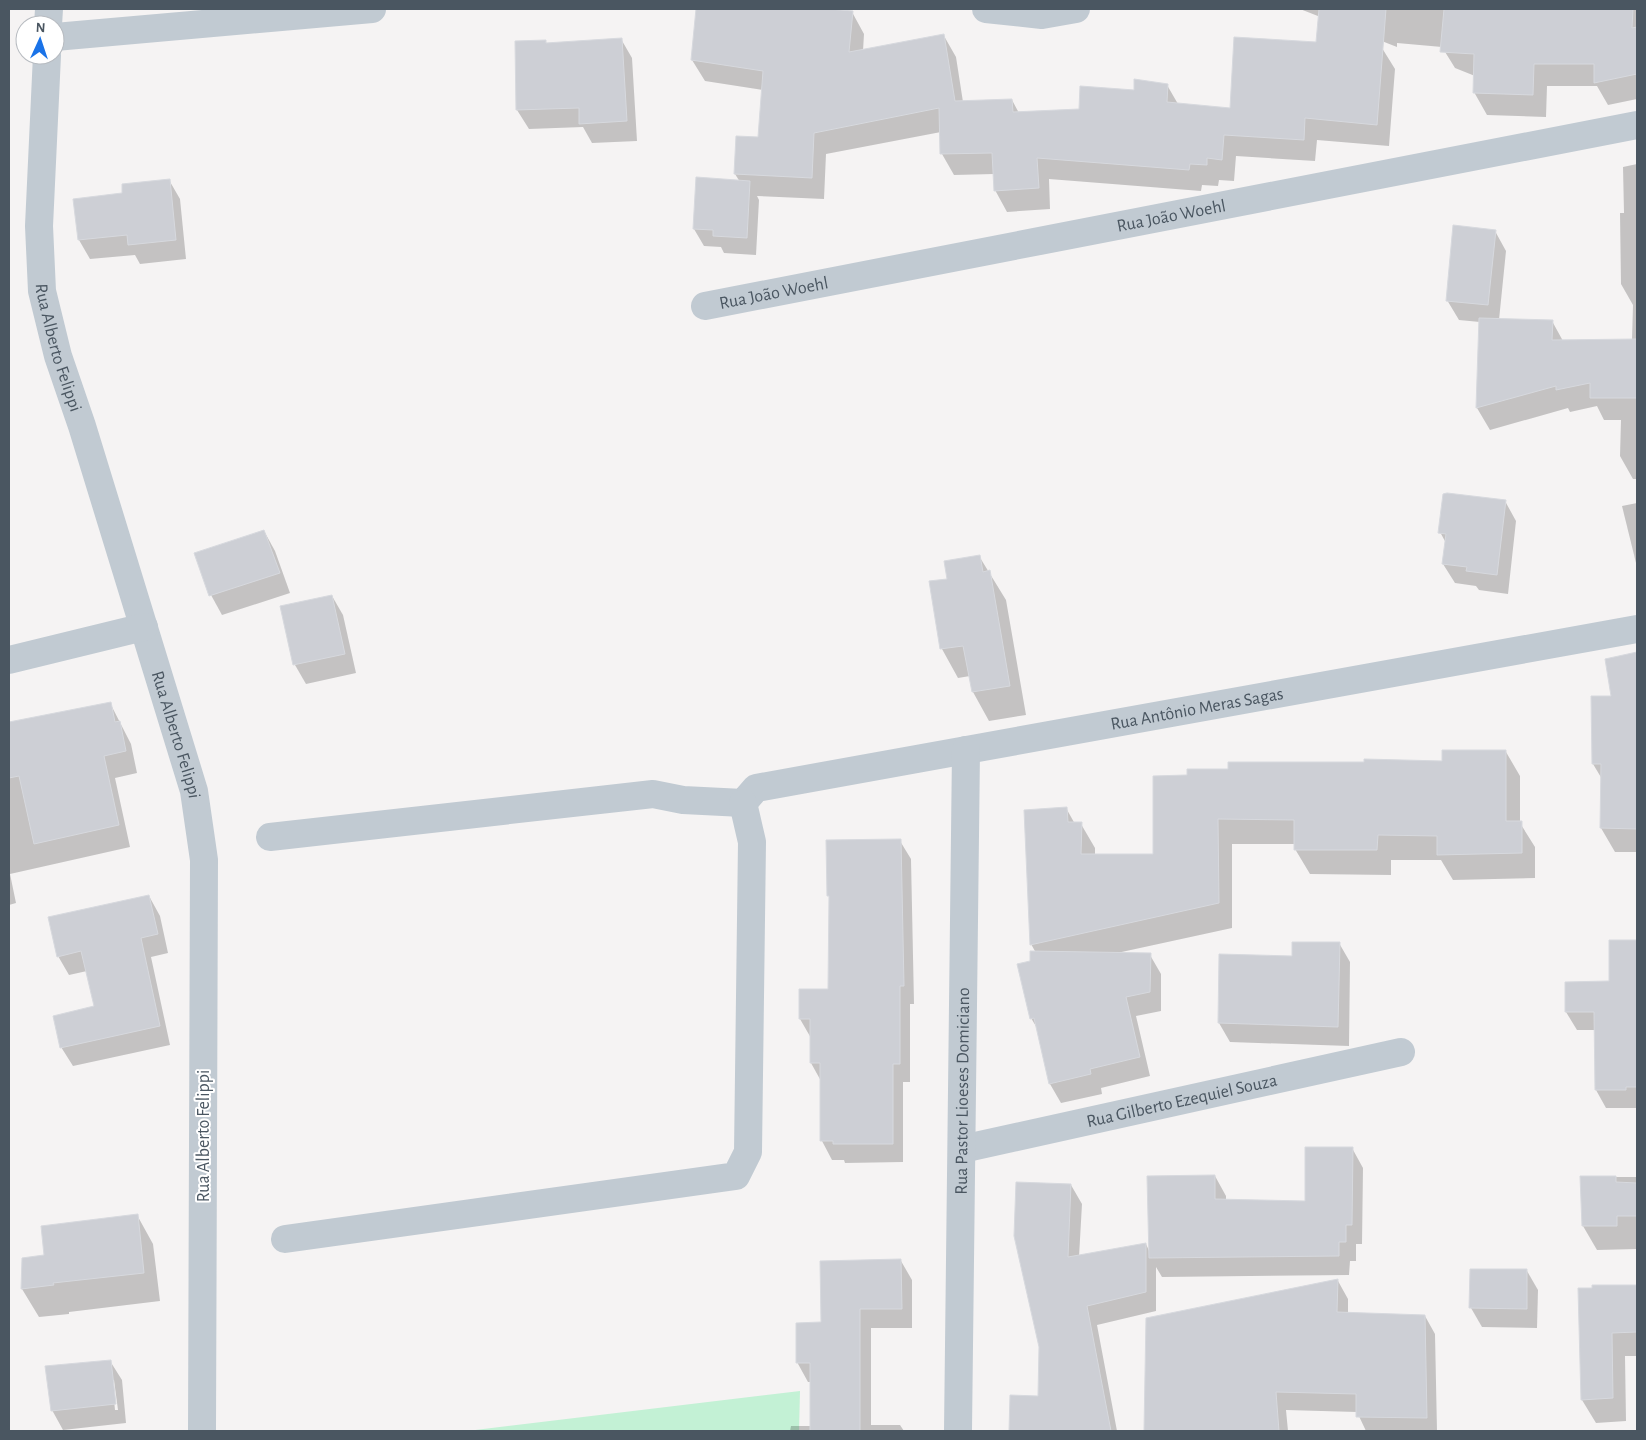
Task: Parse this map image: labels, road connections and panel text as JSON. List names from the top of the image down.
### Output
{
  "streets": {
    "street": [
      "Rua João Woehl",
      "Rua Alberto Felippi",
      "Rua Antônio Meras Sagas",
      "Rua Pastor Lioeses Domiciano",
      "Rua Gilberto Ezequiel Souza"
    ]
  },
  "crossings": [
    ["Rua Antônio Meras Sagas", "Rua Pastor Lioeses Domiciano"],
    ["Rua Pastor Lioeses Domiciano", "Rua Gilberto Ezequiel Souza"]
  ],
  "north": "top"
}
